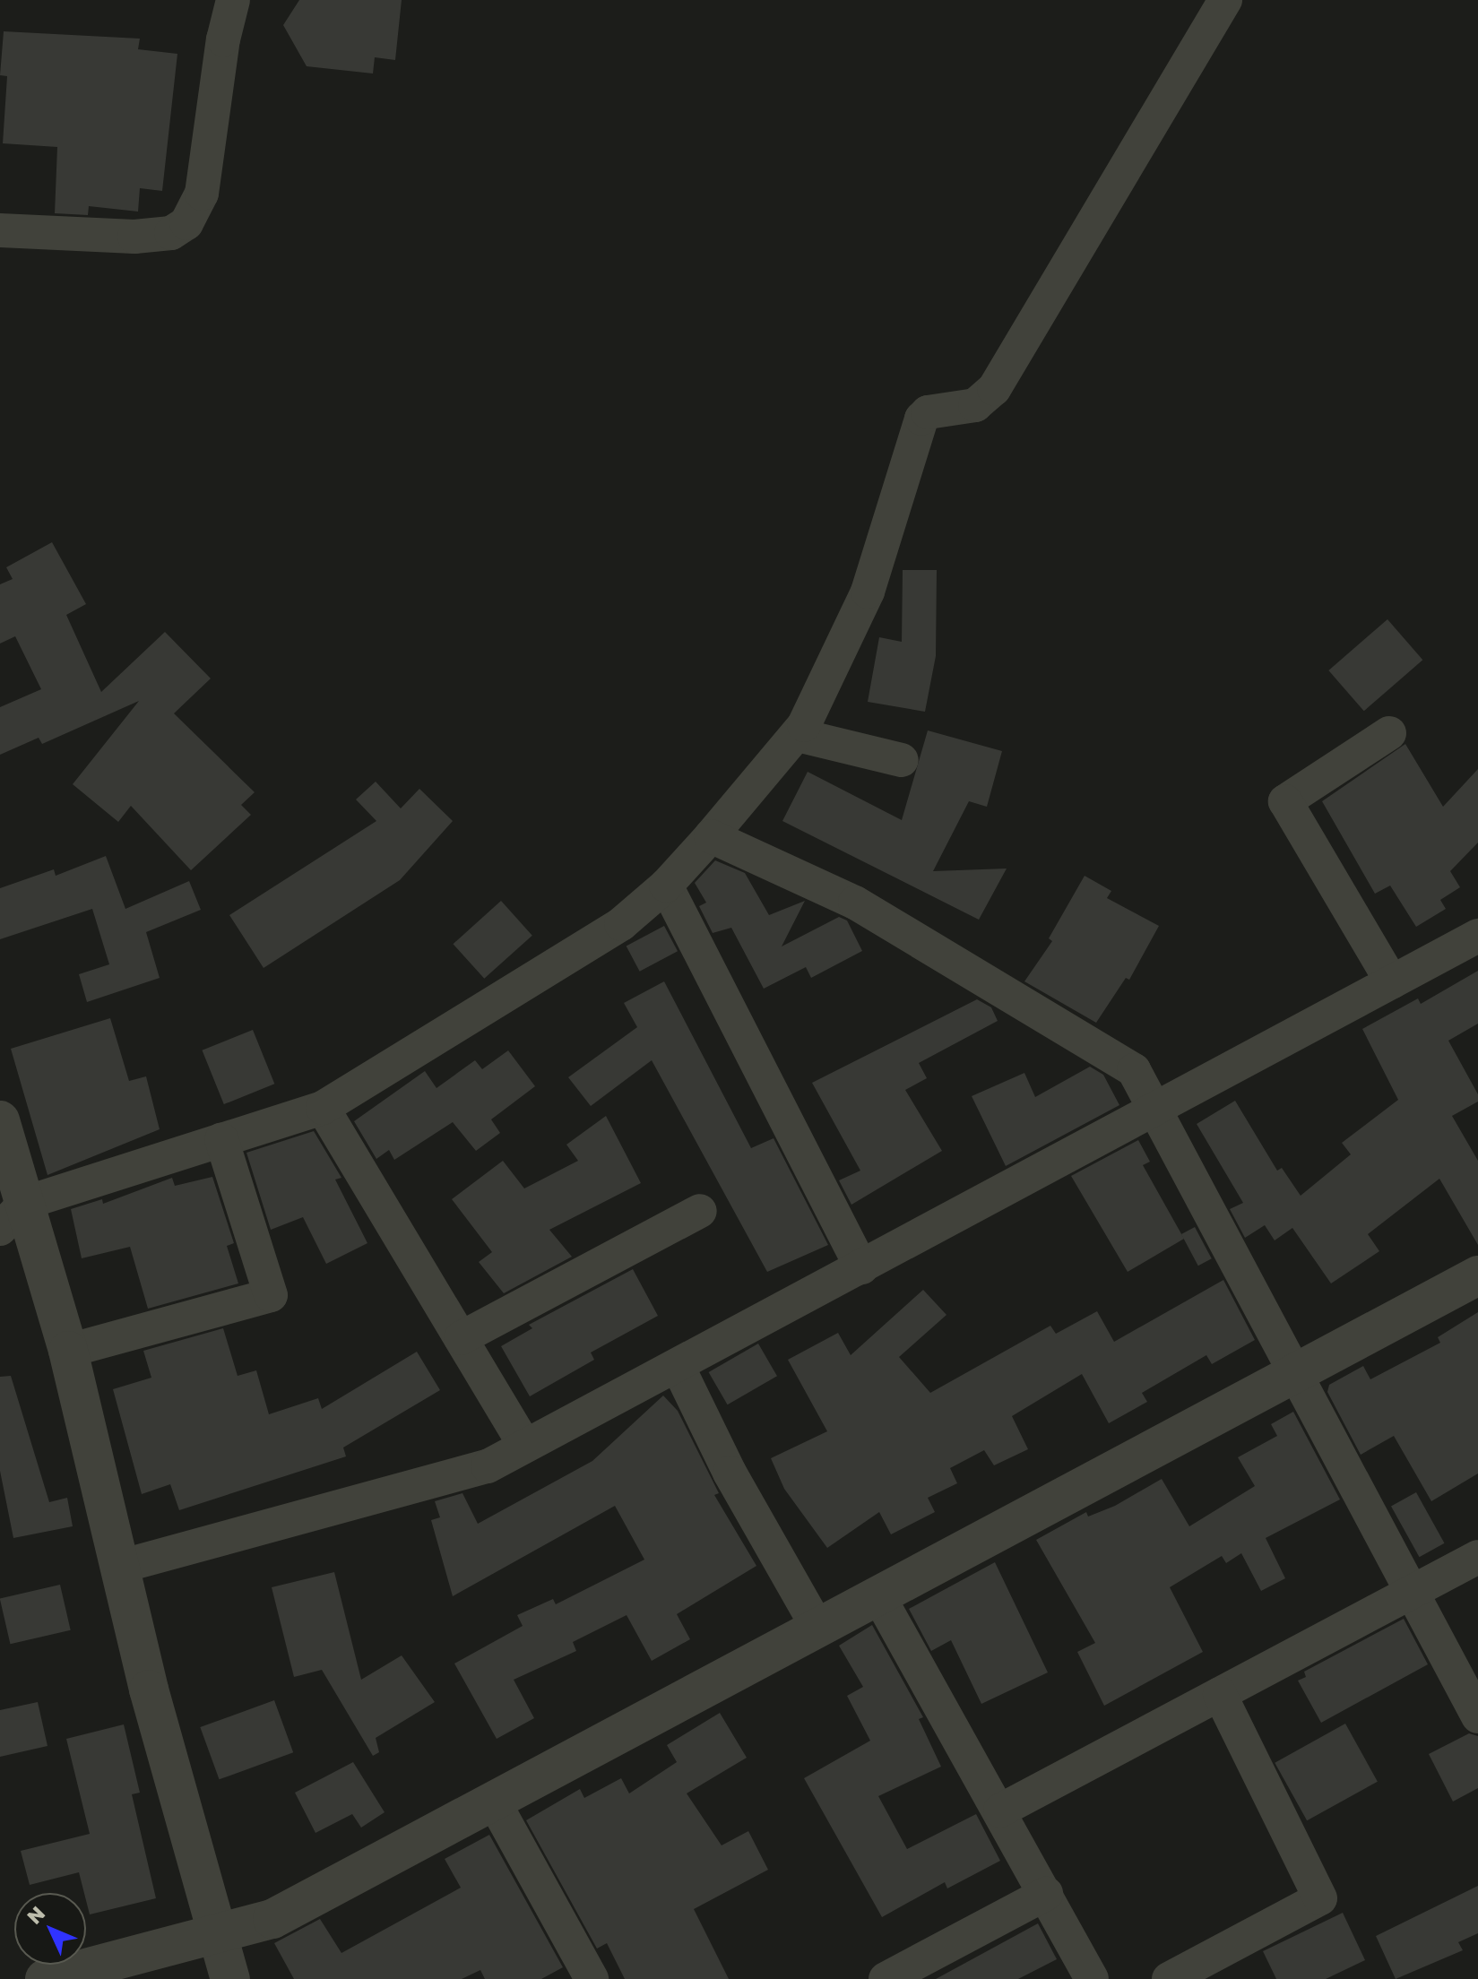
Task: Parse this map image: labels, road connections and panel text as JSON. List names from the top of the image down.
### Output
{
  "north": "top left"
}
